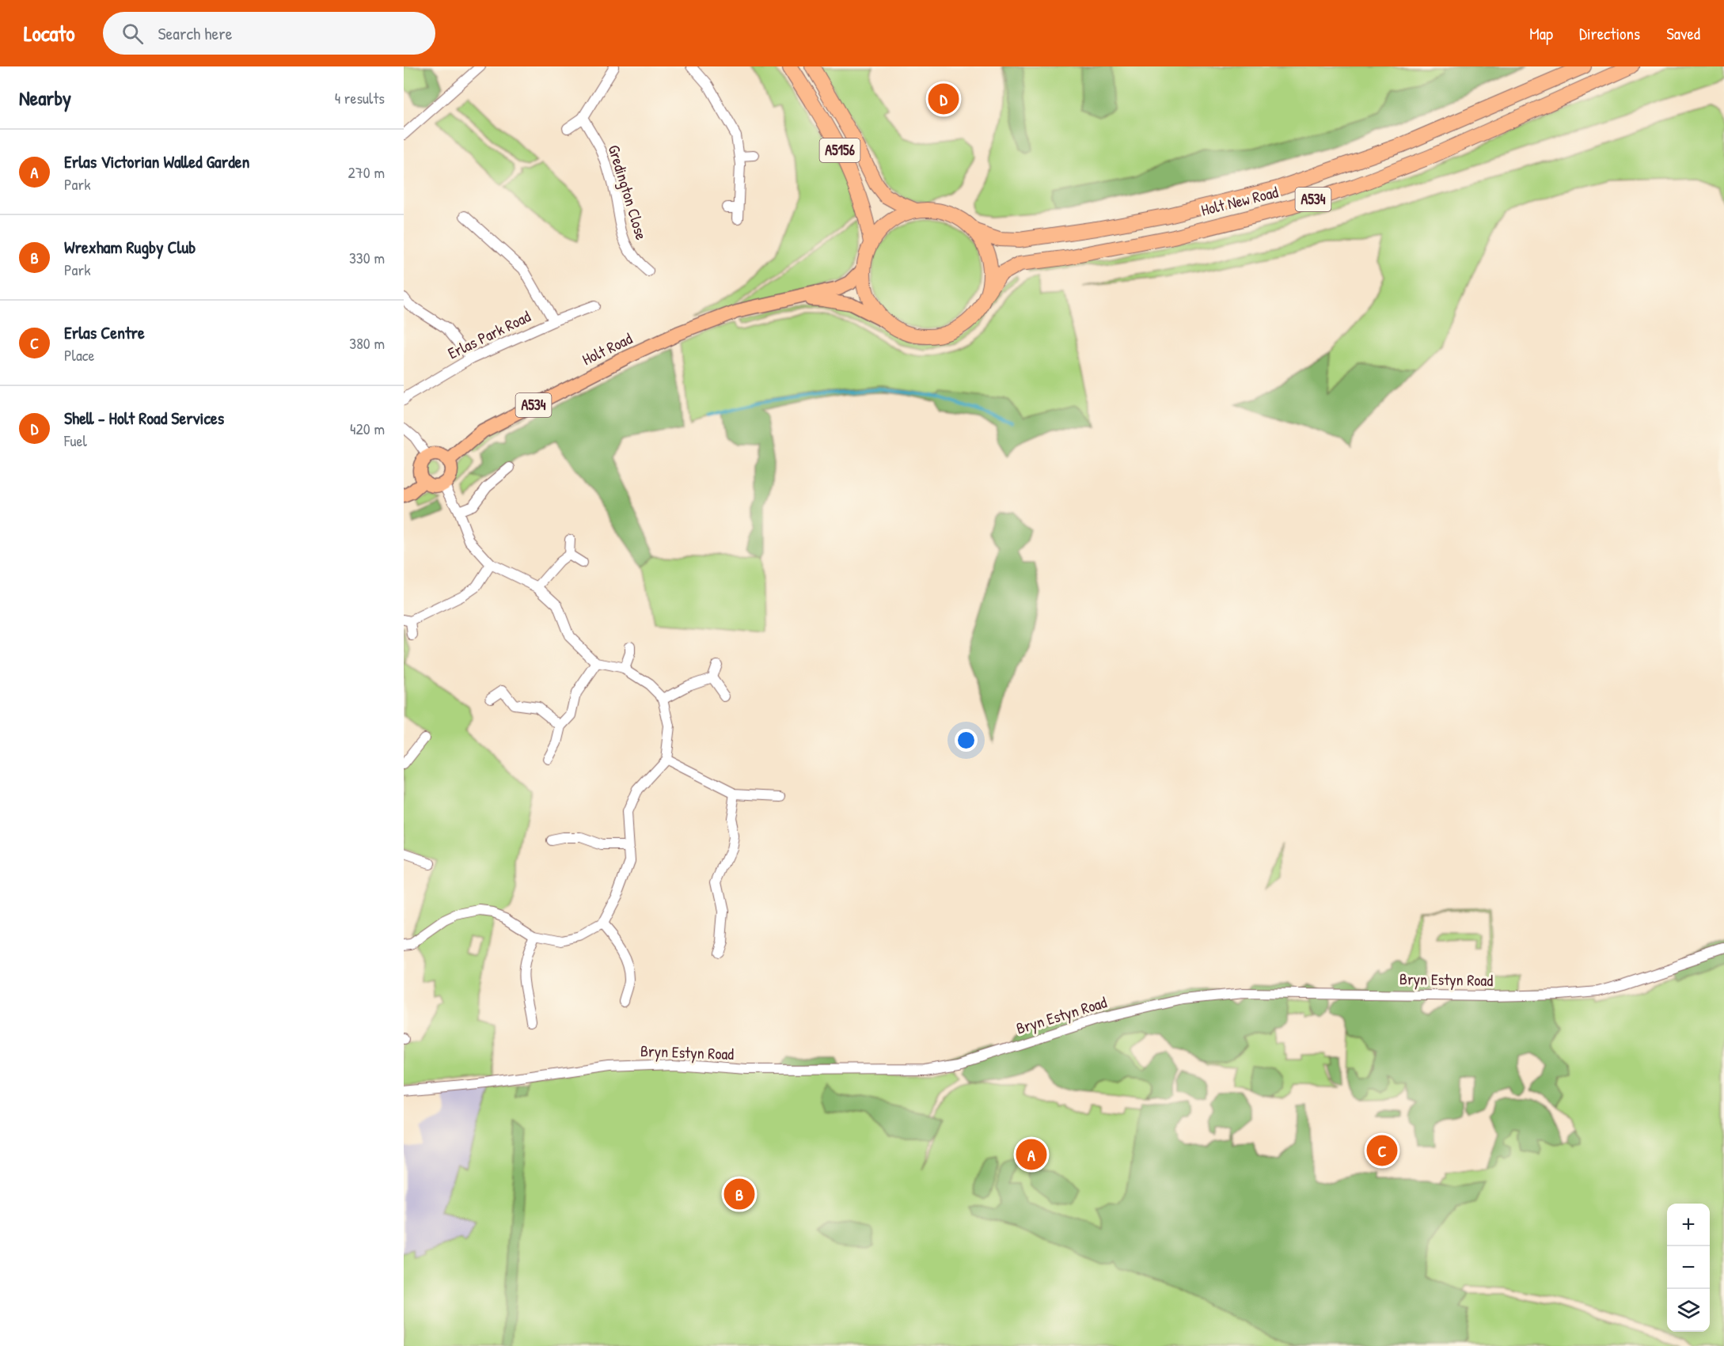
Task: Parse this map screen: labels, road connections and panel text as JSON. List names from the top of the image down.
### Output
{
  "streets": {
    "highway": ["A5156", "A534", "Holt New Road"],
    "main road": ["Holt Road"],
    "street": ["Gredington Close", "Erlas Park Road", "Bryn Estyn Road"]
  },
  "crossings": [
    ["A5156", "Holt New Road"],
    ["A5156", "Holt Road"],
    ["Holt New Road", "Holt Road"]
  ],
  "page": {
    "header": "Locato",
    "search": "Search here",
    "nav": ["Map", "Directions", "Saved"],
    "heading": ["Nearby", "4 results"],
    "pins": [
      "D",
      "C",
      "A",
      "B"
    ],
    "list": [
      {
        "mark": "A",
        "name": "Erlas Victorian Walled Garden",
        "note": "Park",
        "value": "270 m"
      },
      {
        "mark": "B",
        "name": "Wrexham Rugby Club",
        "note": "Park",
        "value": "330 m"
      },
      {
        "mark": "C",
        "name": "Erlas Centre",
        "note": "Place",
        "value": "380 m"
      },
      {
        "mark": "D",
        "name": "Shell - Holt Road Services",
        "note": "Fuel",
        "value": "420 m"
      }
    ],
    "map_buttons": ["+", "−"]
  }
}
